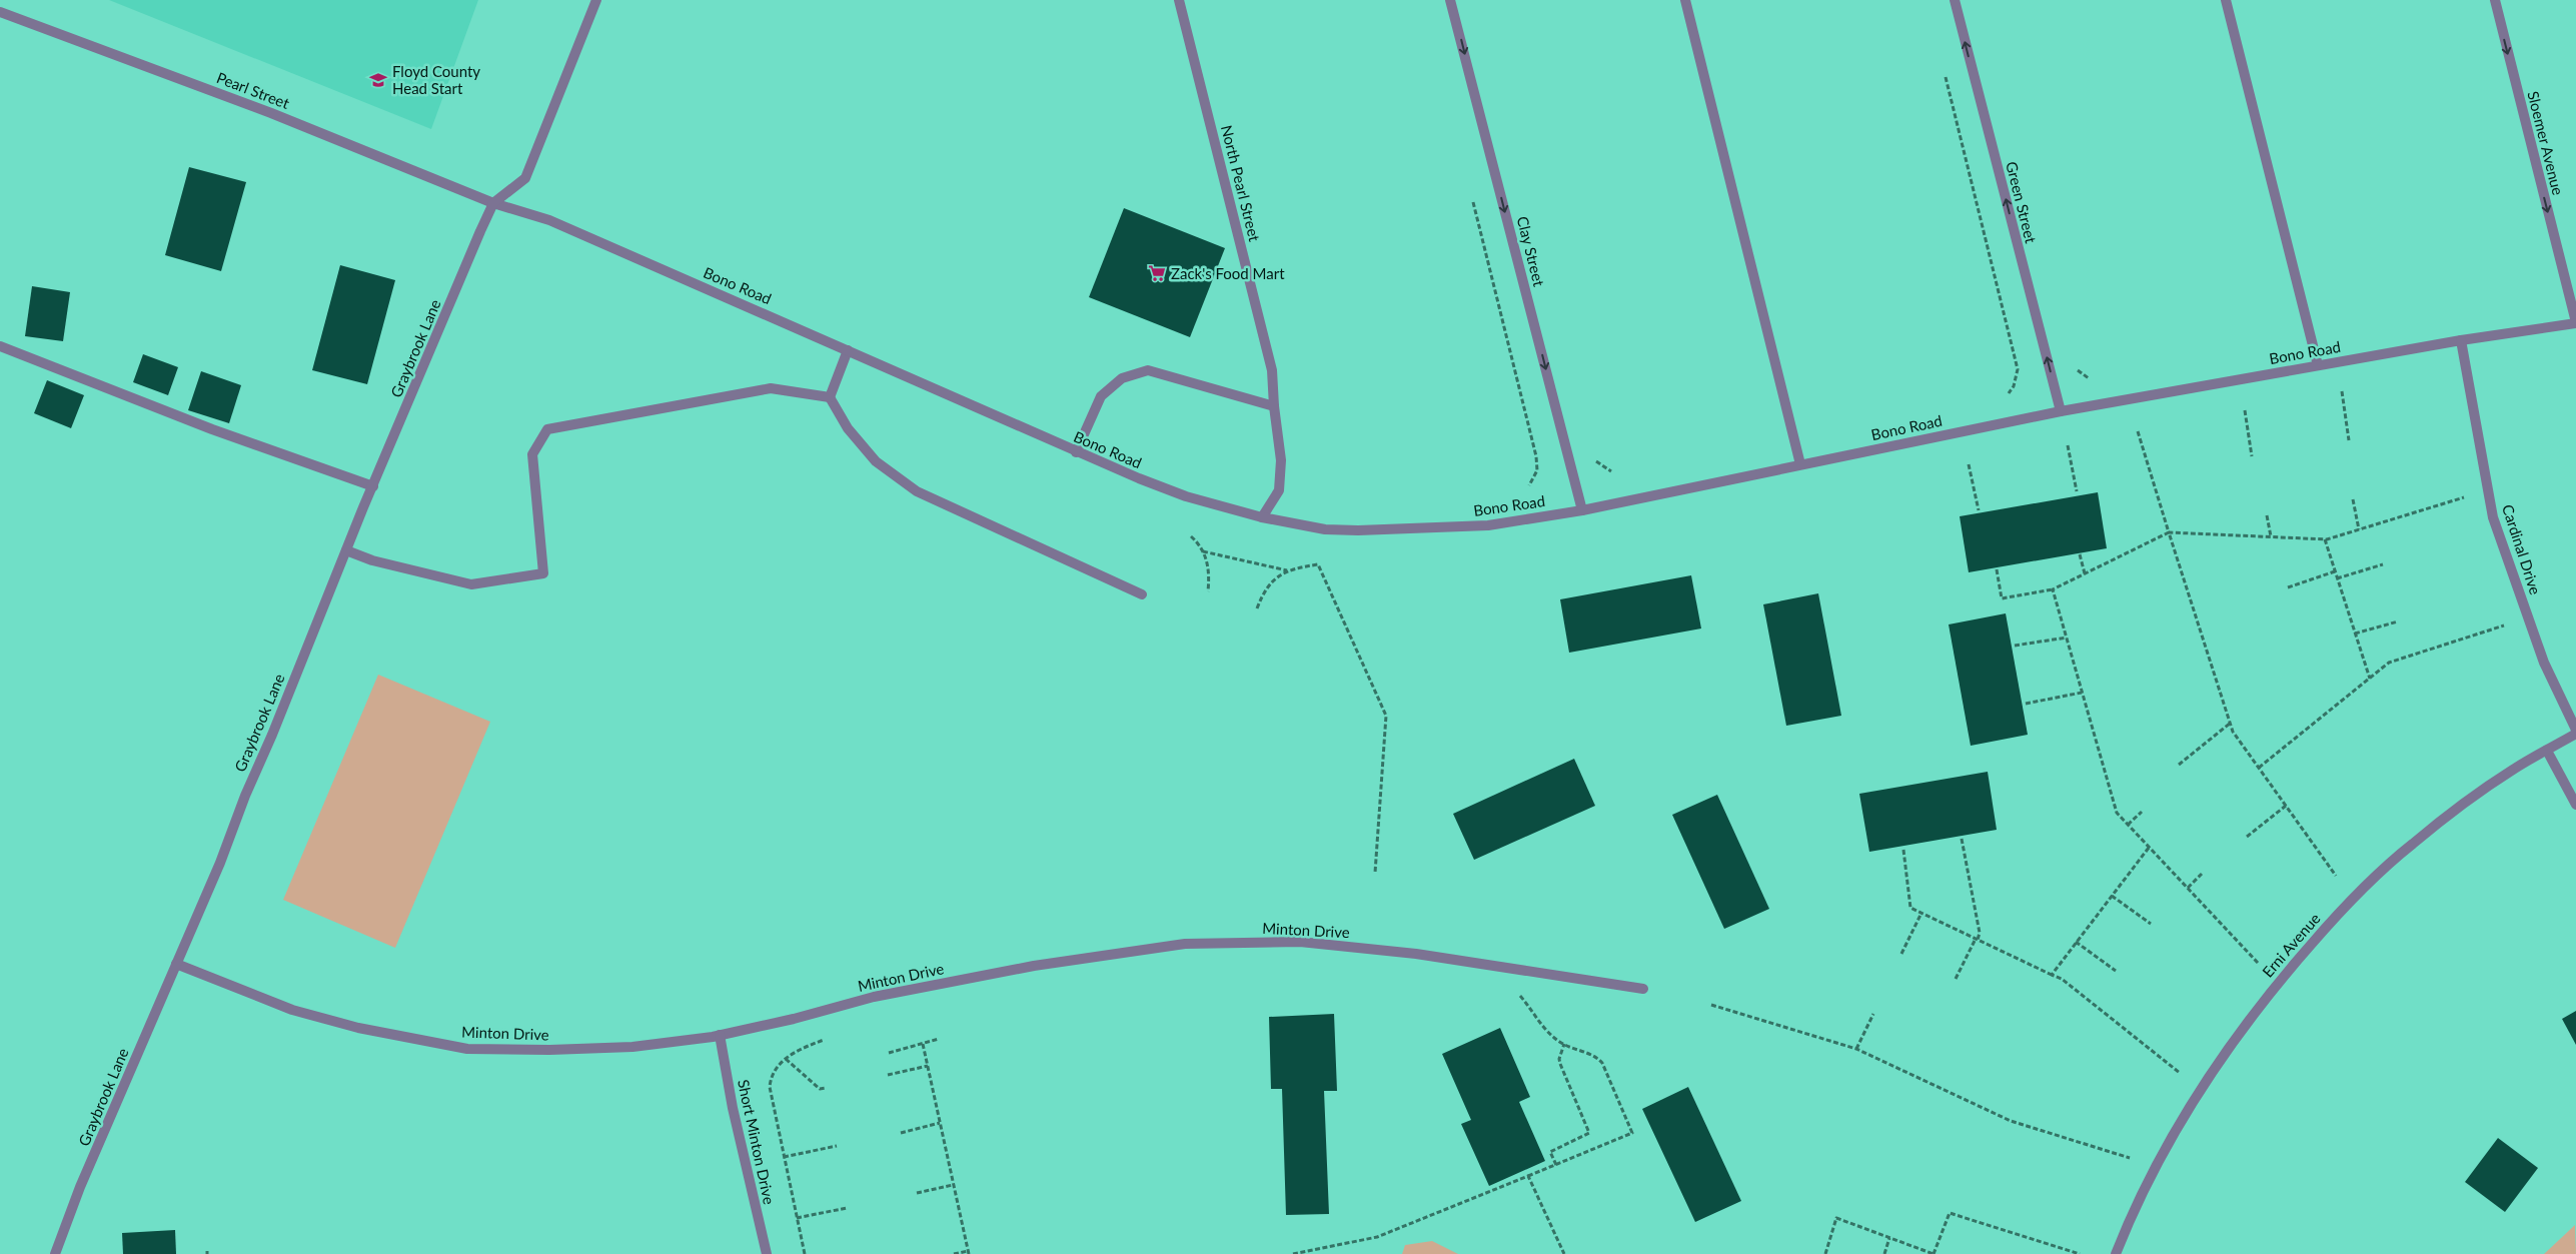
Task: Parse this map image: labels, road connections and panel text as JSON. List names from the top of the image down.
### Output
{
  "streets": {
    "street": [
      "Pearl Street",
      "Sloemer Avenue",
      "North Pearl Street",
      "Green Street",
      "Clay Street",
      "Bono Road",
      "Graybrook Lane",
      "Cardinal Drive",
      "Minton Drive",
      "Erni Avenue",
      "Short Minton Drive"
    ]
  },
  "crossings": [
    ["Pearl Street", "Bono Road"],
    ["Pearl Street", "Graybrook Lane"],
    ["Sloemer Avenue", "Bono Road"],
    ["North Pearl Street", "Bono Road"],
    ["Green Street", "Bono Road"],
    ["Clay Street", "Bono Road"],
    ["Bono Road", "Graybrook Lane"],
    ["Bono Road", "Cardinal Drive"],
    ["Graybrook Lane", "Minton Drive"],
    ["Minton Drive", "Short Minton Drive"]
  ],
  "one_way": ["Sloemer Avenue", "Green Street", "Clay Street"],
  "places": {
    "school or university": ["Floyd County Head Start"],
    "supermarket": ["Zack's Food Mart"]
  }
}
